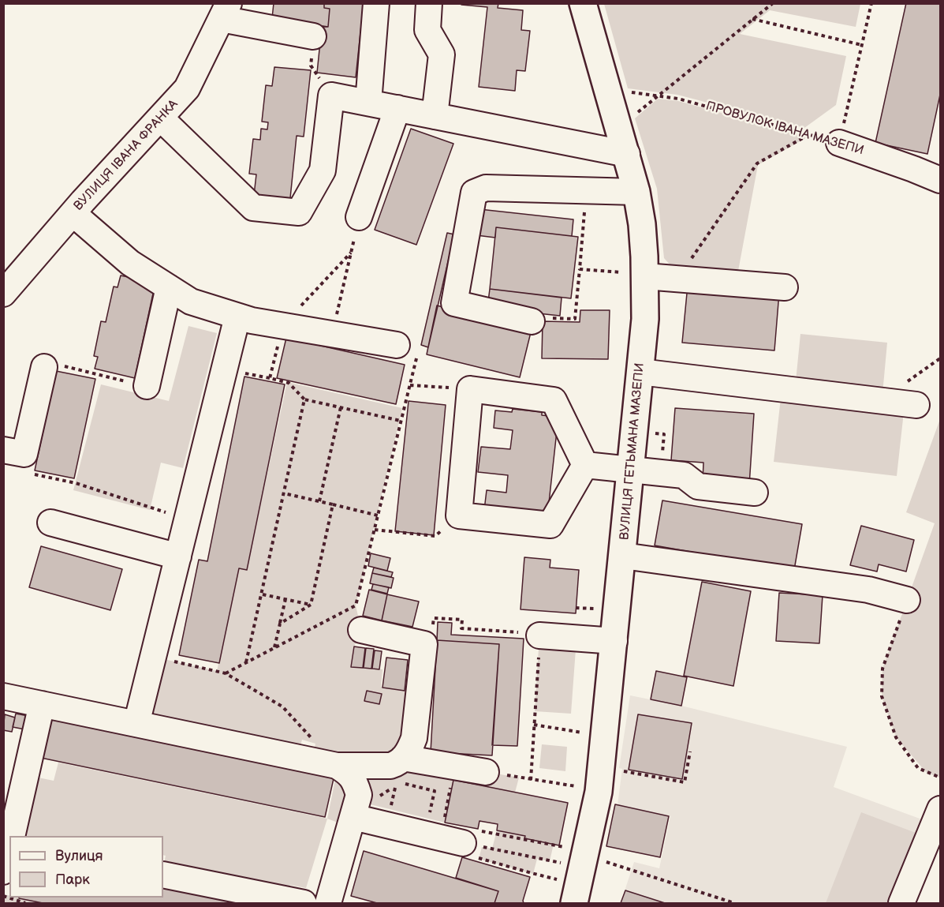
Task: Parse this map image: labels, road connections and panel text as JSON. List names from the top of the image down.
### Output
{
  "streets": {
    "main road": ["ВУЛИЦЯ ГЕТЬМАНА МАЗЕПИ"],
    "street": ["ПРОВУЛОК ІВАНА МАЗЕПИ", "ВУЛИЦЯ ІВАНА ФРАНКА"]
  },
  "legend": ["Вулиця", "Парк"]
}
